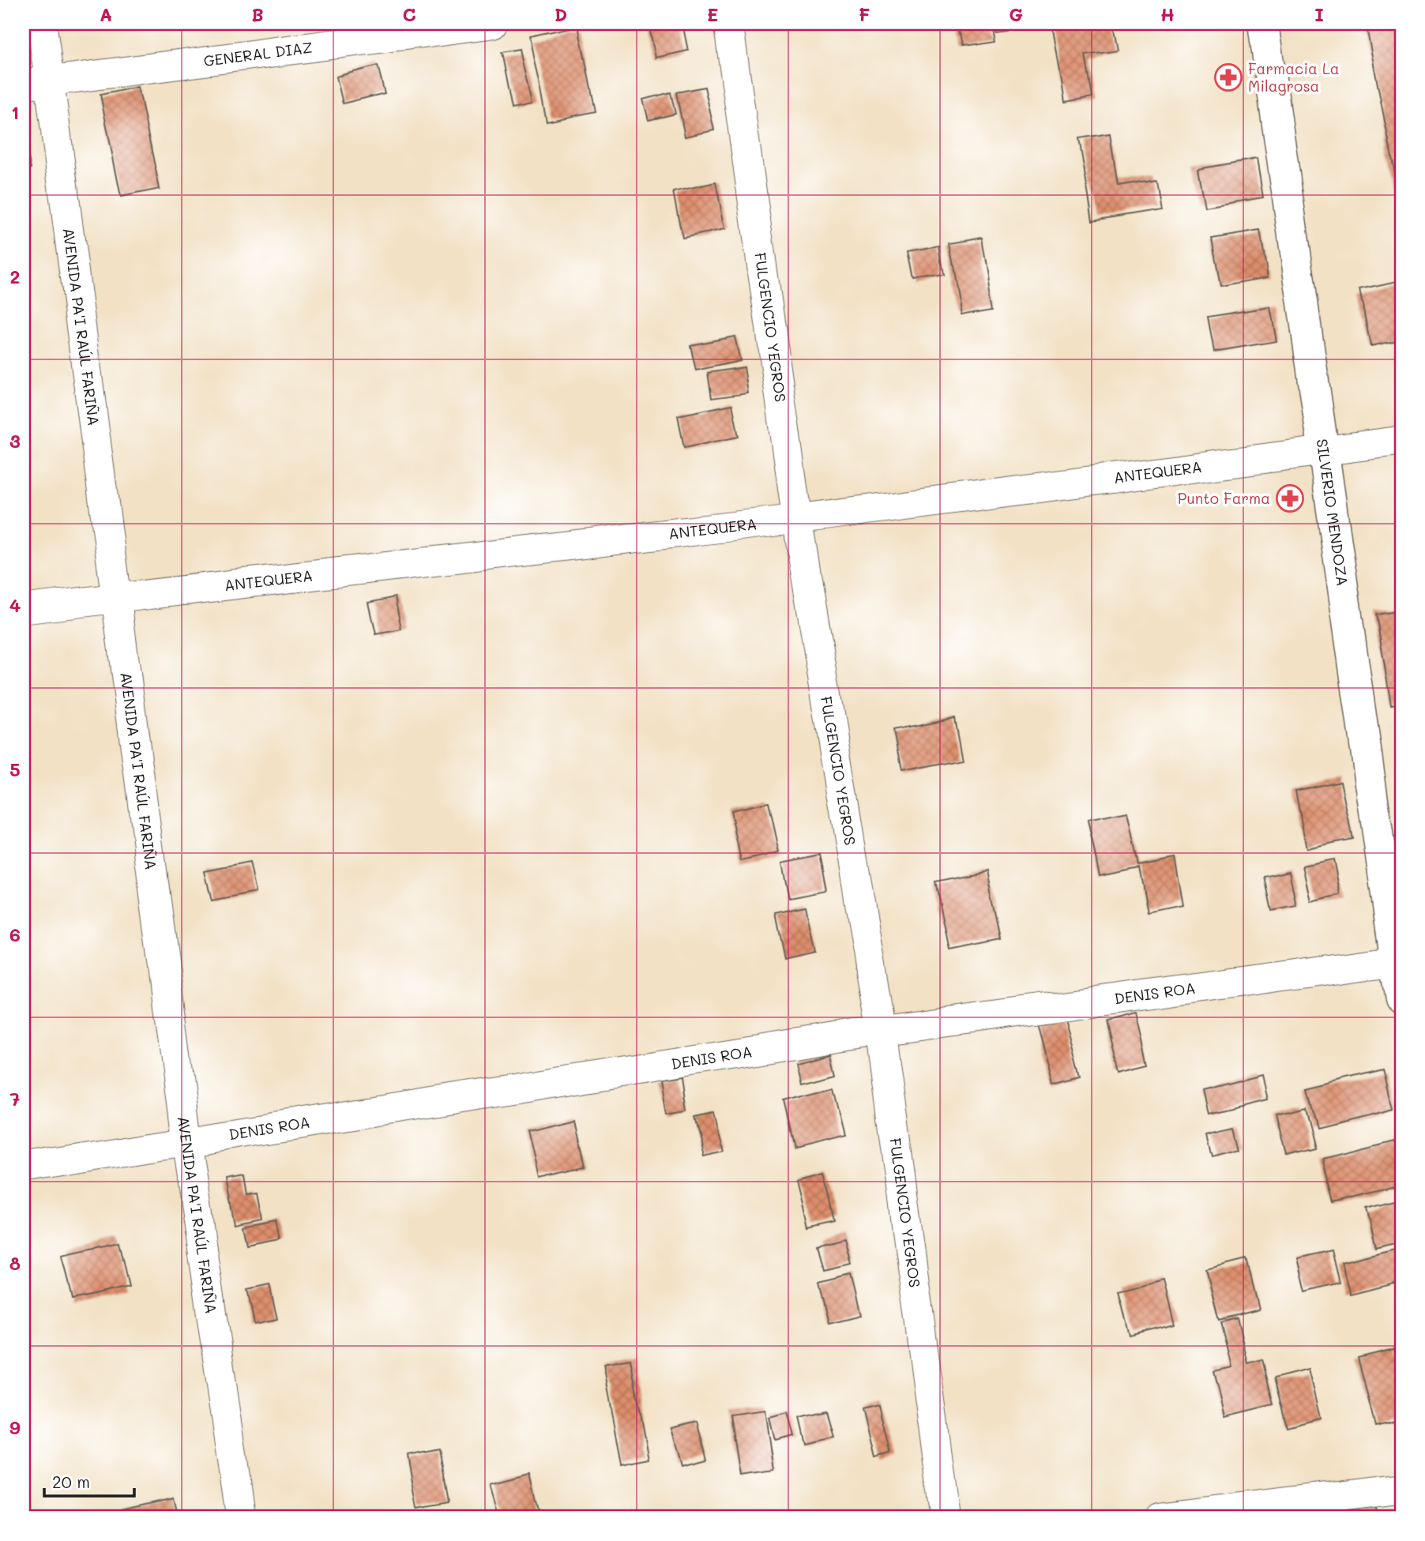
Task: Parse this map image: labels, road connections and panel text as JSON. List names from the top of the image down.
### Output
{
  "streets": {
    "highway": ["SILVERIO MENDOZA"],
    "street": [
      "GENERAL DIAZ",
      "AVENIDA PA'I RAÚL FARIÑA",
      "FULGENCIO YEGROS",
      "ANTEQUERA",
      "DENIS ROA"
    ]
  },
  "crossings": [
    ["GENERAL DIAZ", "AVENIDA PA'I RAÚL FARIÑA"],
    ["AVENIDA PA'I RAÚL FARIÑA", "ANTEQUERA"],
    ["AVENIDA PA'I RAÚL FARIÑA", "DENIS ROA"],
    ["FULGENCIO YEGROS", "ANTEQUERA"],
    ["FULGENCIO YEGROS", "DENIS ROA"],
    ["ANTEQUERA", "SILVERIO MENDOZA"],
    ["SILVERIO MENDOZA", "DENIS ROA"]
  ],
  "places": {
    "pharmacy": ["Farmacia La Milagrosa", "Punto Farma"]
  },
  "scale_bar": "20 m",
  "grid": {
    "columns": [
      "A",
      "B",
      "C",
      "D",
      "E",
      "F",
      "G",
      "H",
      "I"
    ],
    "rows": [
      "1",
      "2",
      "3",
      "4",
      "5",
      "6",
      "7",
      "8",
      "9"
    ]
  }
}
